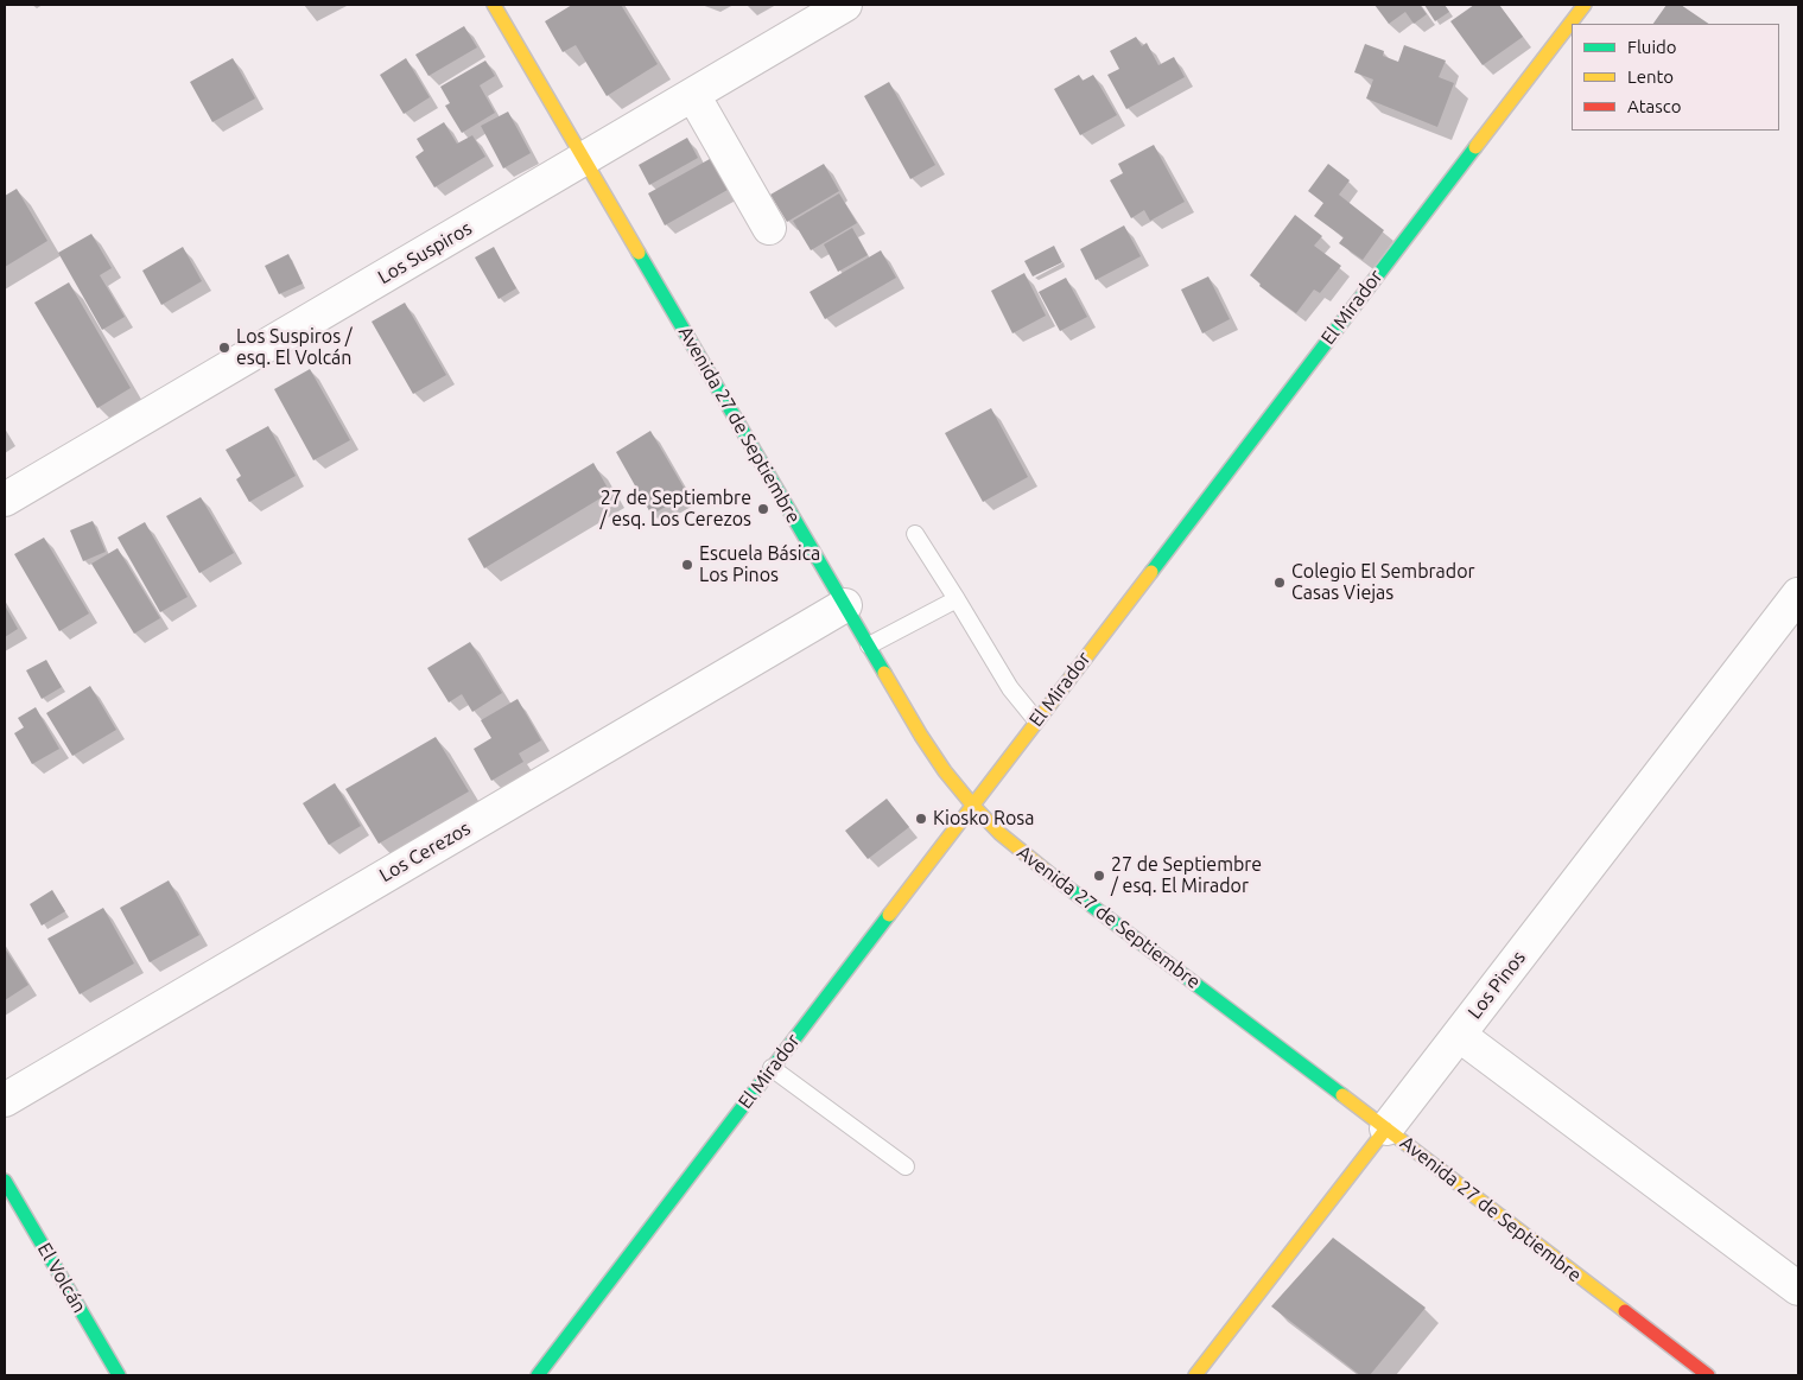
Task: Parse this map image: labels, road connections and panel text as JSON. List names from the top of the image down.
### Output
{
  "streets": {
    "street": [
      "Los Suspiros",
      "El Mirador",
      "Avenida 27 de Septiembre",
      "Los Cerezos",
      "Los Pinos",
      "El Volcán"
    ]
  },
  "crossings": [
    ["Los Suspiros", "Avenida 27 de Septiembre"],
    ["El Mirador", "Avenida 27 de Septiembre"],
    ["Avenida 27 de Septiembre", "Los Cerezos"],
    ["Avenida 27 de Septiembre", "Los Pinos"]
  ],
  "places": [
    "Los Suspiros / esq. El Volcán",
    "27 de Septiembre / esq. Los Cerezos",
    "Escuela Básica Los Pinos",
    "Colegio El Sembrador Casas Viejas",
    "Kiosko Rosa",
    "27 de Septiembre / esq. El Mirador"
  ],
  "legend": ["Fluido", "Lento", "Atasco"]
}
